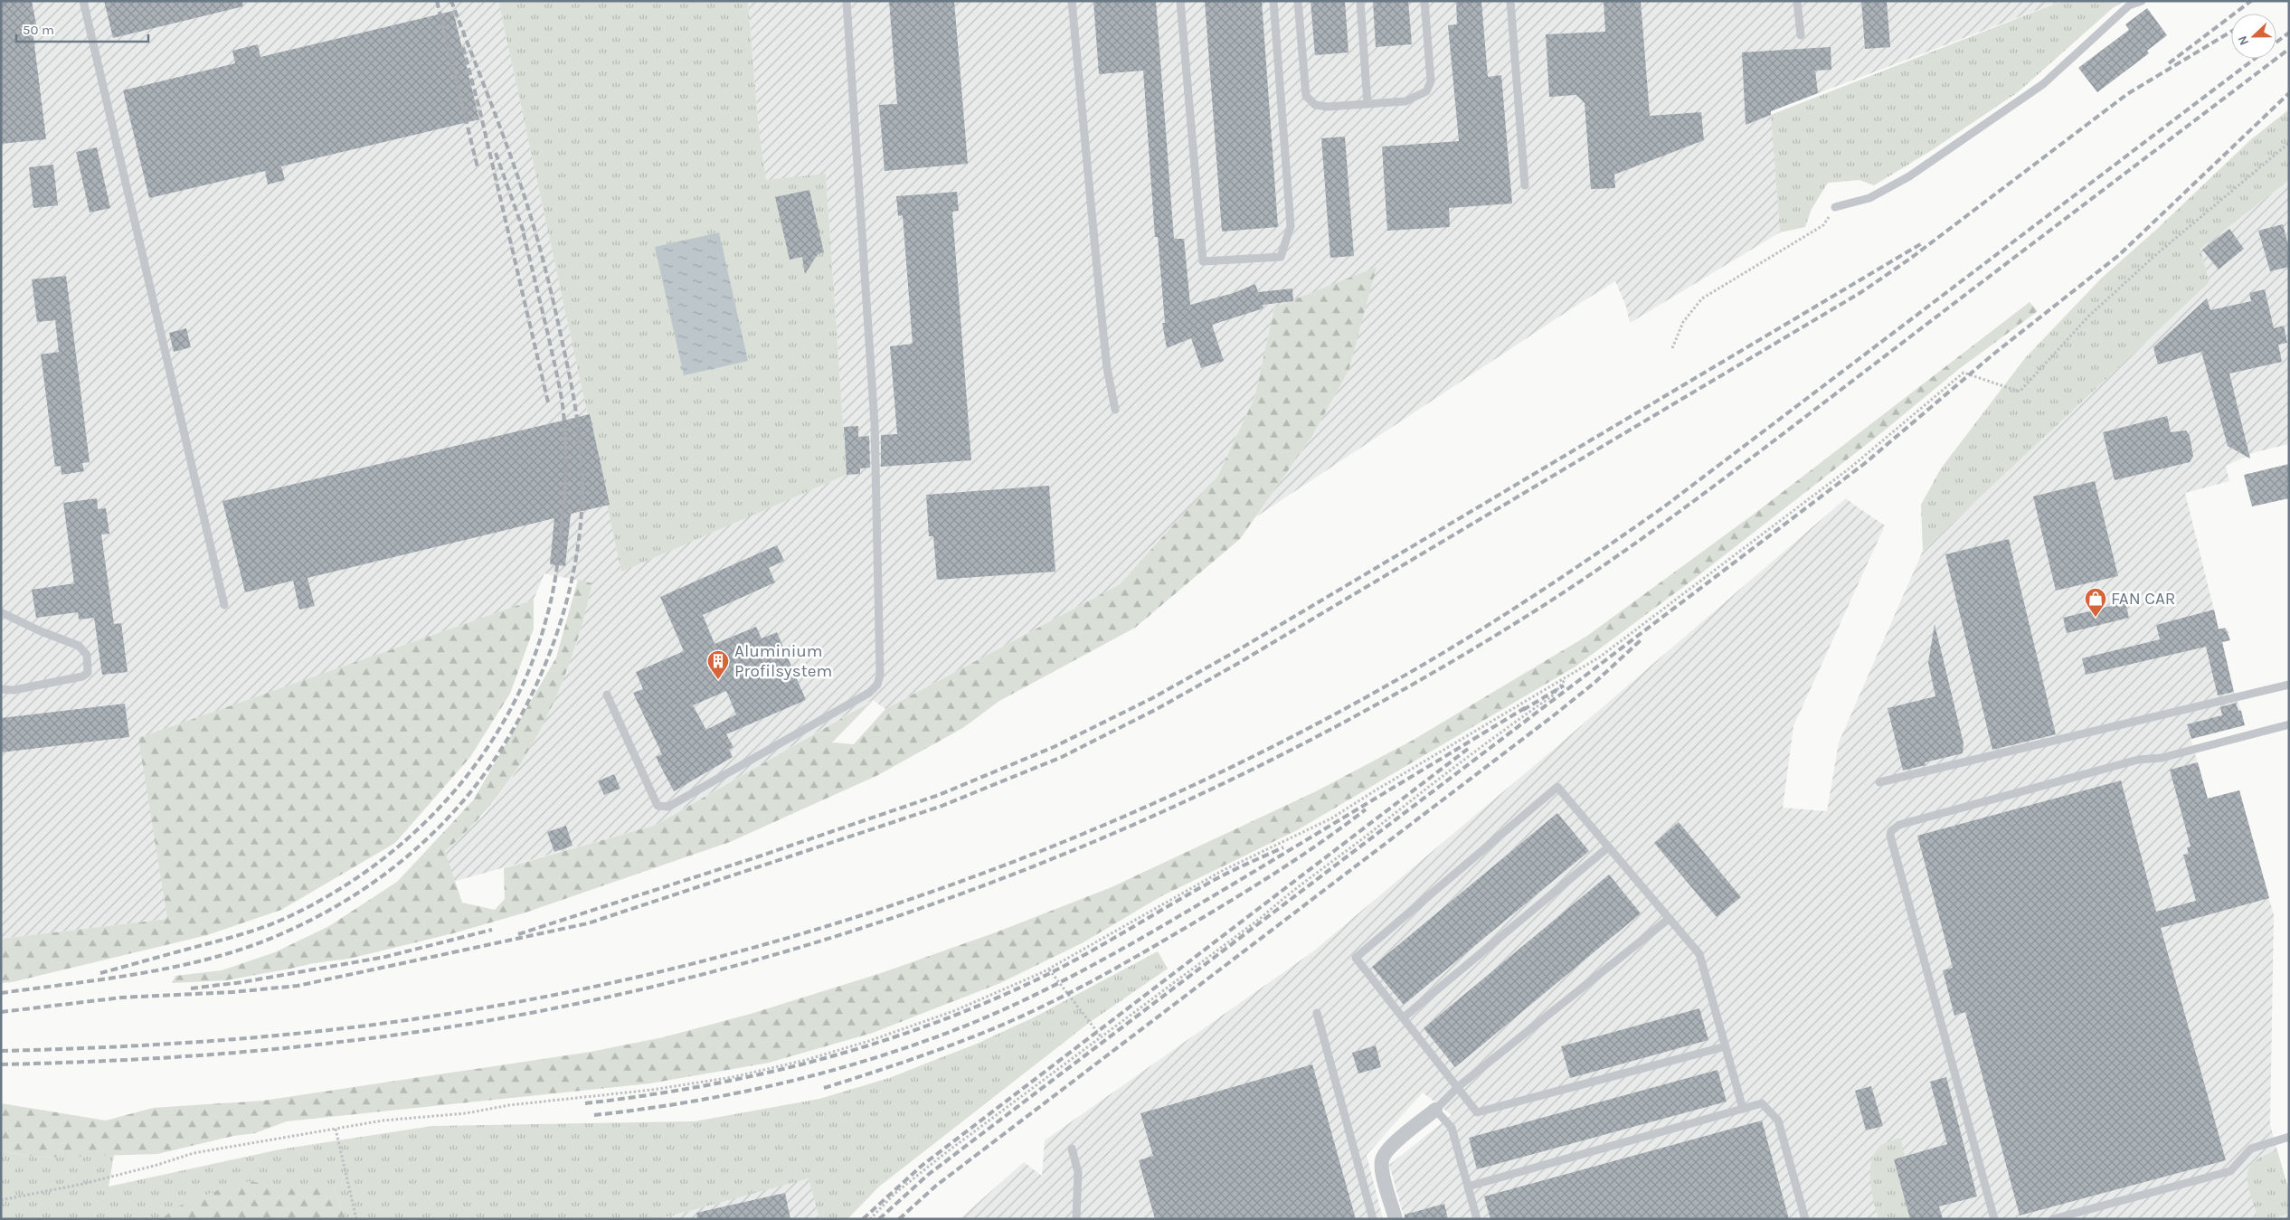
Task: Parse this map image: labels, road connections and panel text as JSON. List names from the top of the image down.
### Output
{
  "places": {
    "shop": ["FAN CAR"],
    "building": ["Aluminium Profilsystem"]
  },
  "scale_bar": "50 m",
  "north": "left"
}
